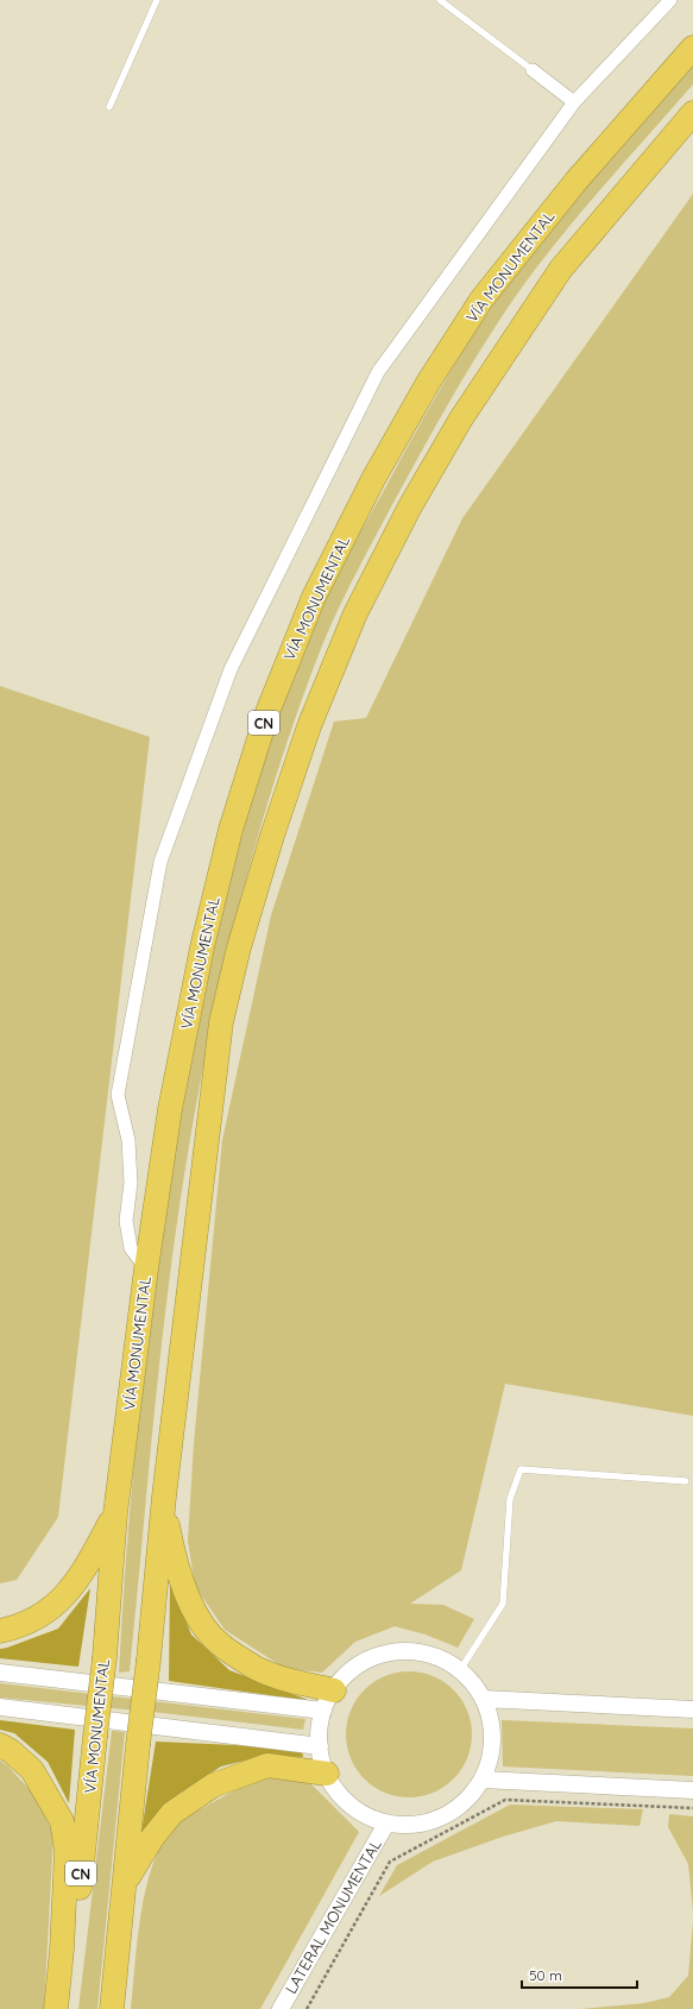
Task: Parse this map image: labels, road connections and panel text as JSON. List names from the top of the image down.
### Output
{
  "streets": {
    "highway": ["VÍA MONUMENTAL", "CN"],
    "street": ["LATERAL MONUMENTAL"]
  },
  "scale_bar": "50 m"
}
